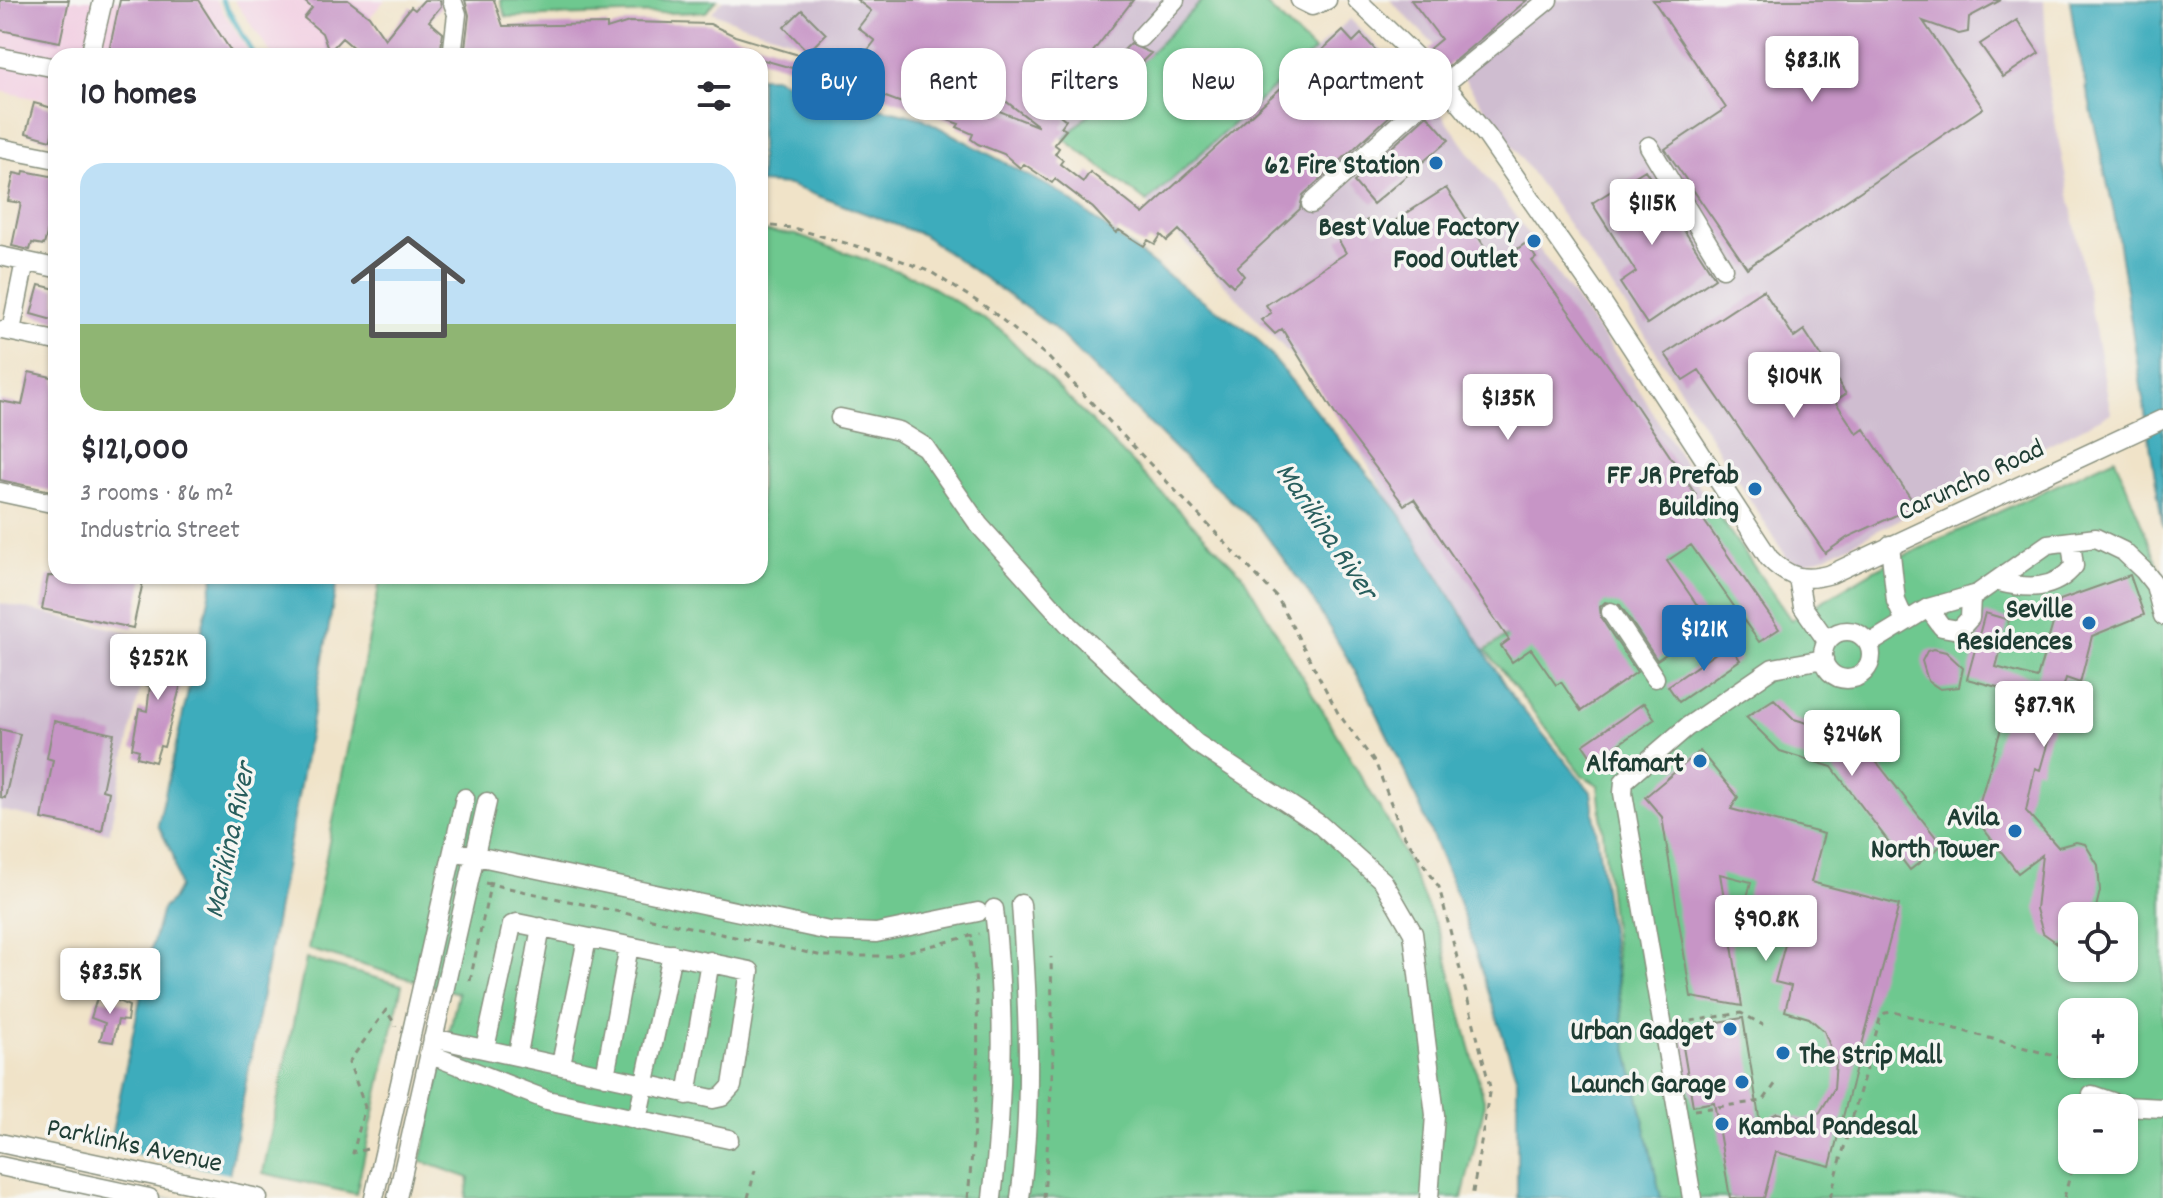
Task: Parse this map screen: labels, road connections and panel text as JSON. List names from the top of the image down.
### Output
{
  "streets": {
    "street": ["Caruncho Road", "Parklinks Avenue"]
  },
  "water": ["Marikina River"],
  "places": [
    "62 Fire Station",
    "Best Value Factory Food Outlet",
    "FF JR Prefab Building",
    "Seville Residences",
    "Alfamart",
    "Avila North Tower",
    "Urban Gadget",
    "The Strip Mall",
    "Launch Garage",
    "Kambal Pandesal"
  ],
  "page": {
    "price": [
      "$83.1K",
      "$115K",
      "$104K",
      "$135K",
      "$121K",
      "$252K",
      "$87.9K",
      "$246K",
      "$90.8K",
      "$83.5K"
    ],
    "chip": [
      "Buy",
      "Rent",
      "Filters",
      "New",
      "Apartment"
    ],
    "heading": "10 homes",
    "list": [
      {
        "name": "$121,000",
        "note": "3 rooms · 86 m² · Industria Street"
      }
    ],
    "map_buttons": ["+", "−"]
  }
}
